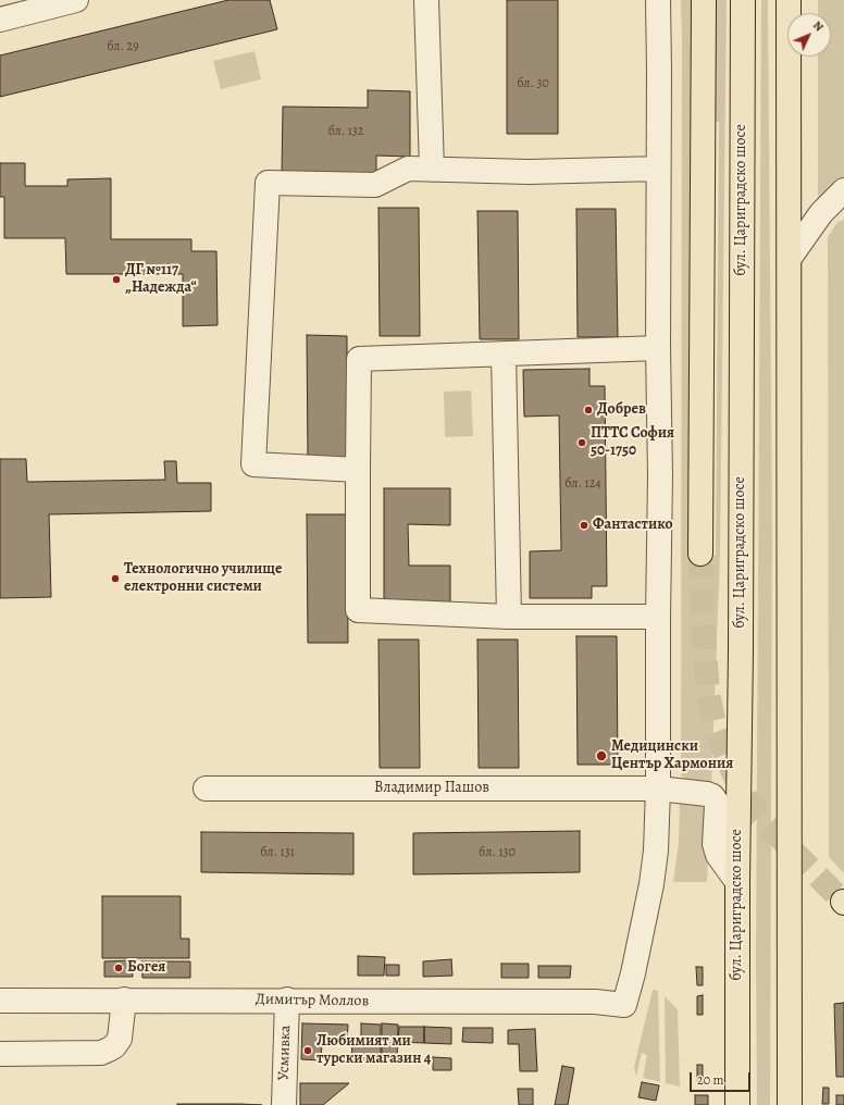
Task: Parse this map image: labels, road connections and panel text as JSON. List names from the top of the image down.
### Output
{
  "streets": {
    "highway": ["бул. Цариградско шосе"],
    "street": ["Владимир Пашов", "Димитър Моллов", "Усмивка"]
  },
  "crossings": [
    ["бул. Цариградско шосе", "Владимир Пашов"],
    ["Владимир Пашов", "Димитър Моллов"],
    ["Димитър Моллов", "Усмивка"]
  ],
  "places": [
    "ДГ №117 „Надежда“",
    "Добрев",
    "ПТТС София 50-1750",
    "Фантастико",
    "Технологично училище електронни системи",
    "Медицински Център Хармония",
    "Богея",
    "Любимият ми турски магазин 4"
  ],
  "house_numbers": [
    "бл. 29",
    "бл. 30",
    "бл. 132",
    "бл. 124",
    "бл. 131",
    "бл. 130"
  ],
  "scale_bar": "20 m",
  "north": "top right"
}
